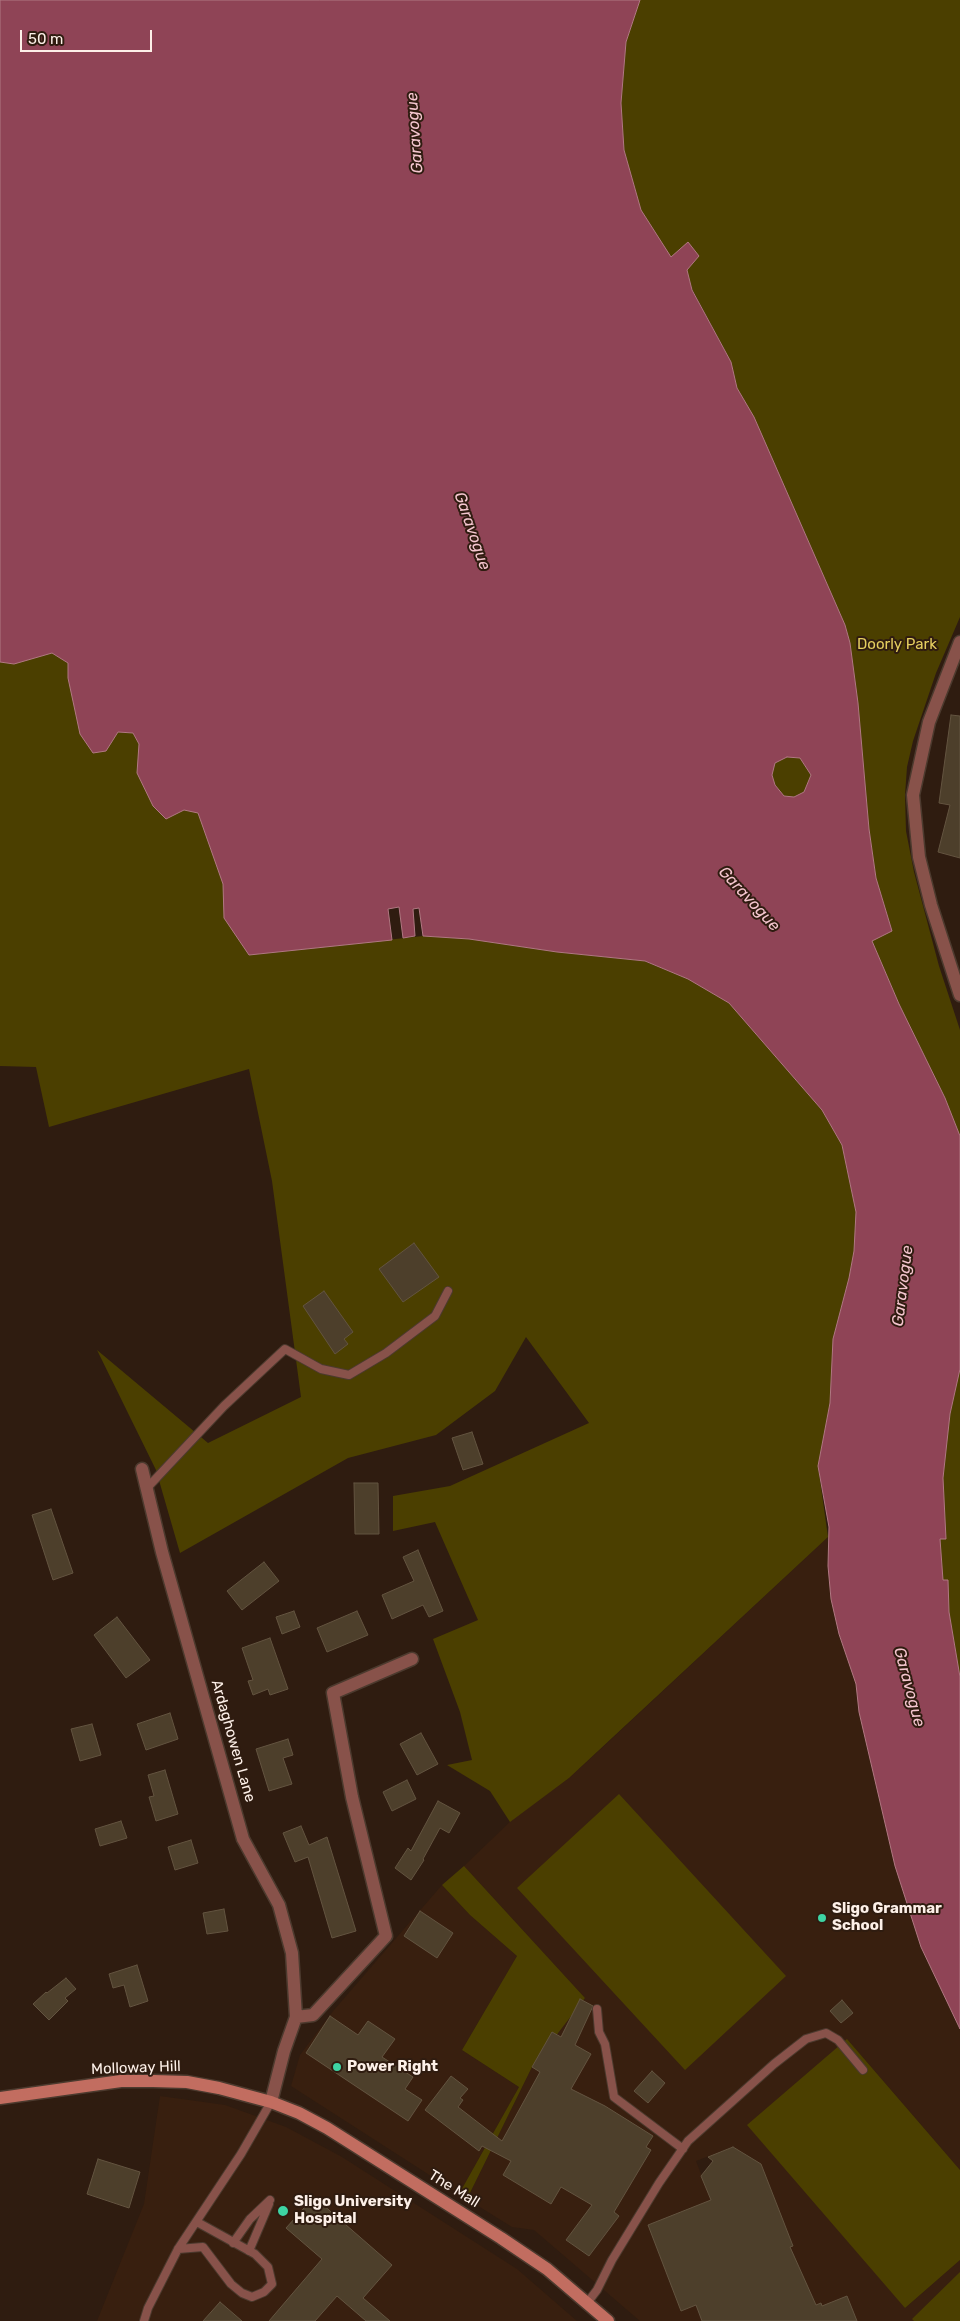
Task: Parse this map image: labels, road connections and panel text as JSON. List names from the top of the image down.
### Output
{
  "streets": {
    "main road": ["Molloway Hill", "The Mall"],
    "street": ["Ardaghowen Lane"]
  },
  "crossings": [
    ["Ardaghowen Lane", "Molloway Hill"],
    ["Ardaghowen Lane", "The Mall"],
    ["Molloway Hill", "The Mall"]
  ],
  "water": ["Garavogue"],
  "parks": ["Doorly Park"],
  "places": ["Sligo Grammar School", "Power Right", "Sligo University Hospital"],
  "scale_bar": "50 m"
}
